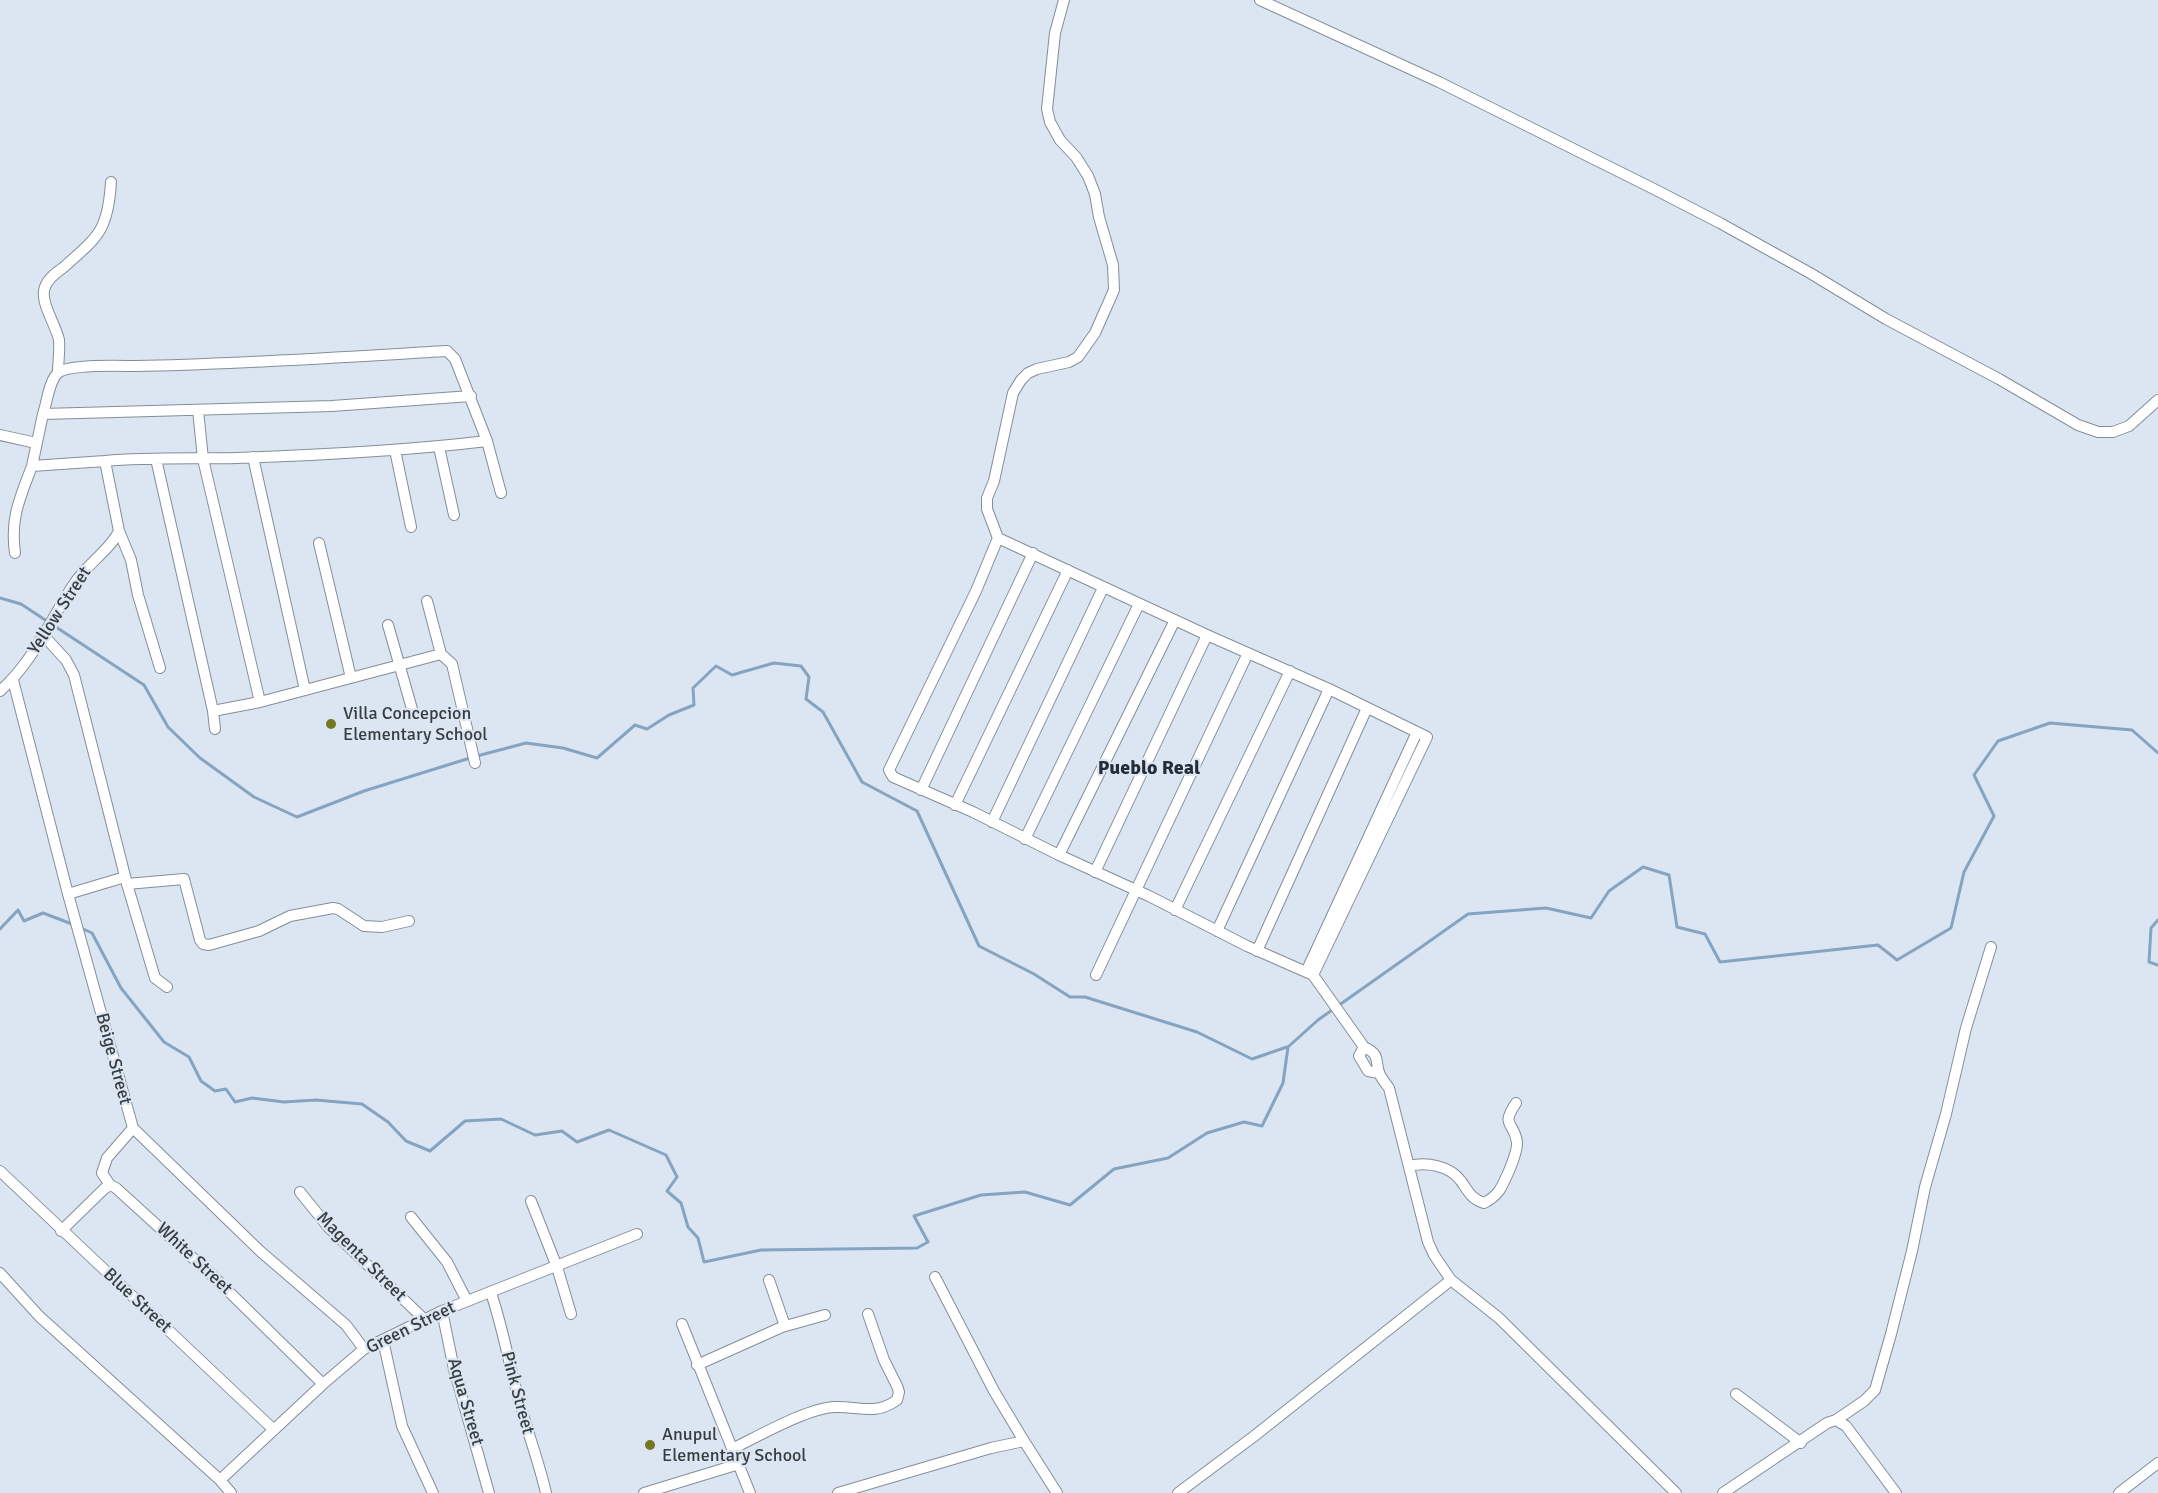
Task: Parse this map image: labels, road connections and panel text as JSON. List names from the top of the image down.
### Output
{
  "streets": {
    "street": [
      "Yellow Street",
      "Beige Street",
      "Magenta Street",
      "White Street",
      "Blue Street",
      "Green Street",
      "Pink Street",
      "Aqua Street"
    ]
  },
  "crossings": [
    ["Yellow Street", "Beige Street"],
    ["Beige Street", "Green Street"],
    ["Magenta Street", "Green Street"],
    ["White Street", "Green Street"],
    ["Blue Street", "Green Street"],
    ["Green Street", "Pink Street"],
    ["Green Street", "Aqua Street"]
  ],
  "districts": ["Pueblo Real"],
  "places": ["Villa Concepcion Elementary School", "Anupul Elementary School"]
}
